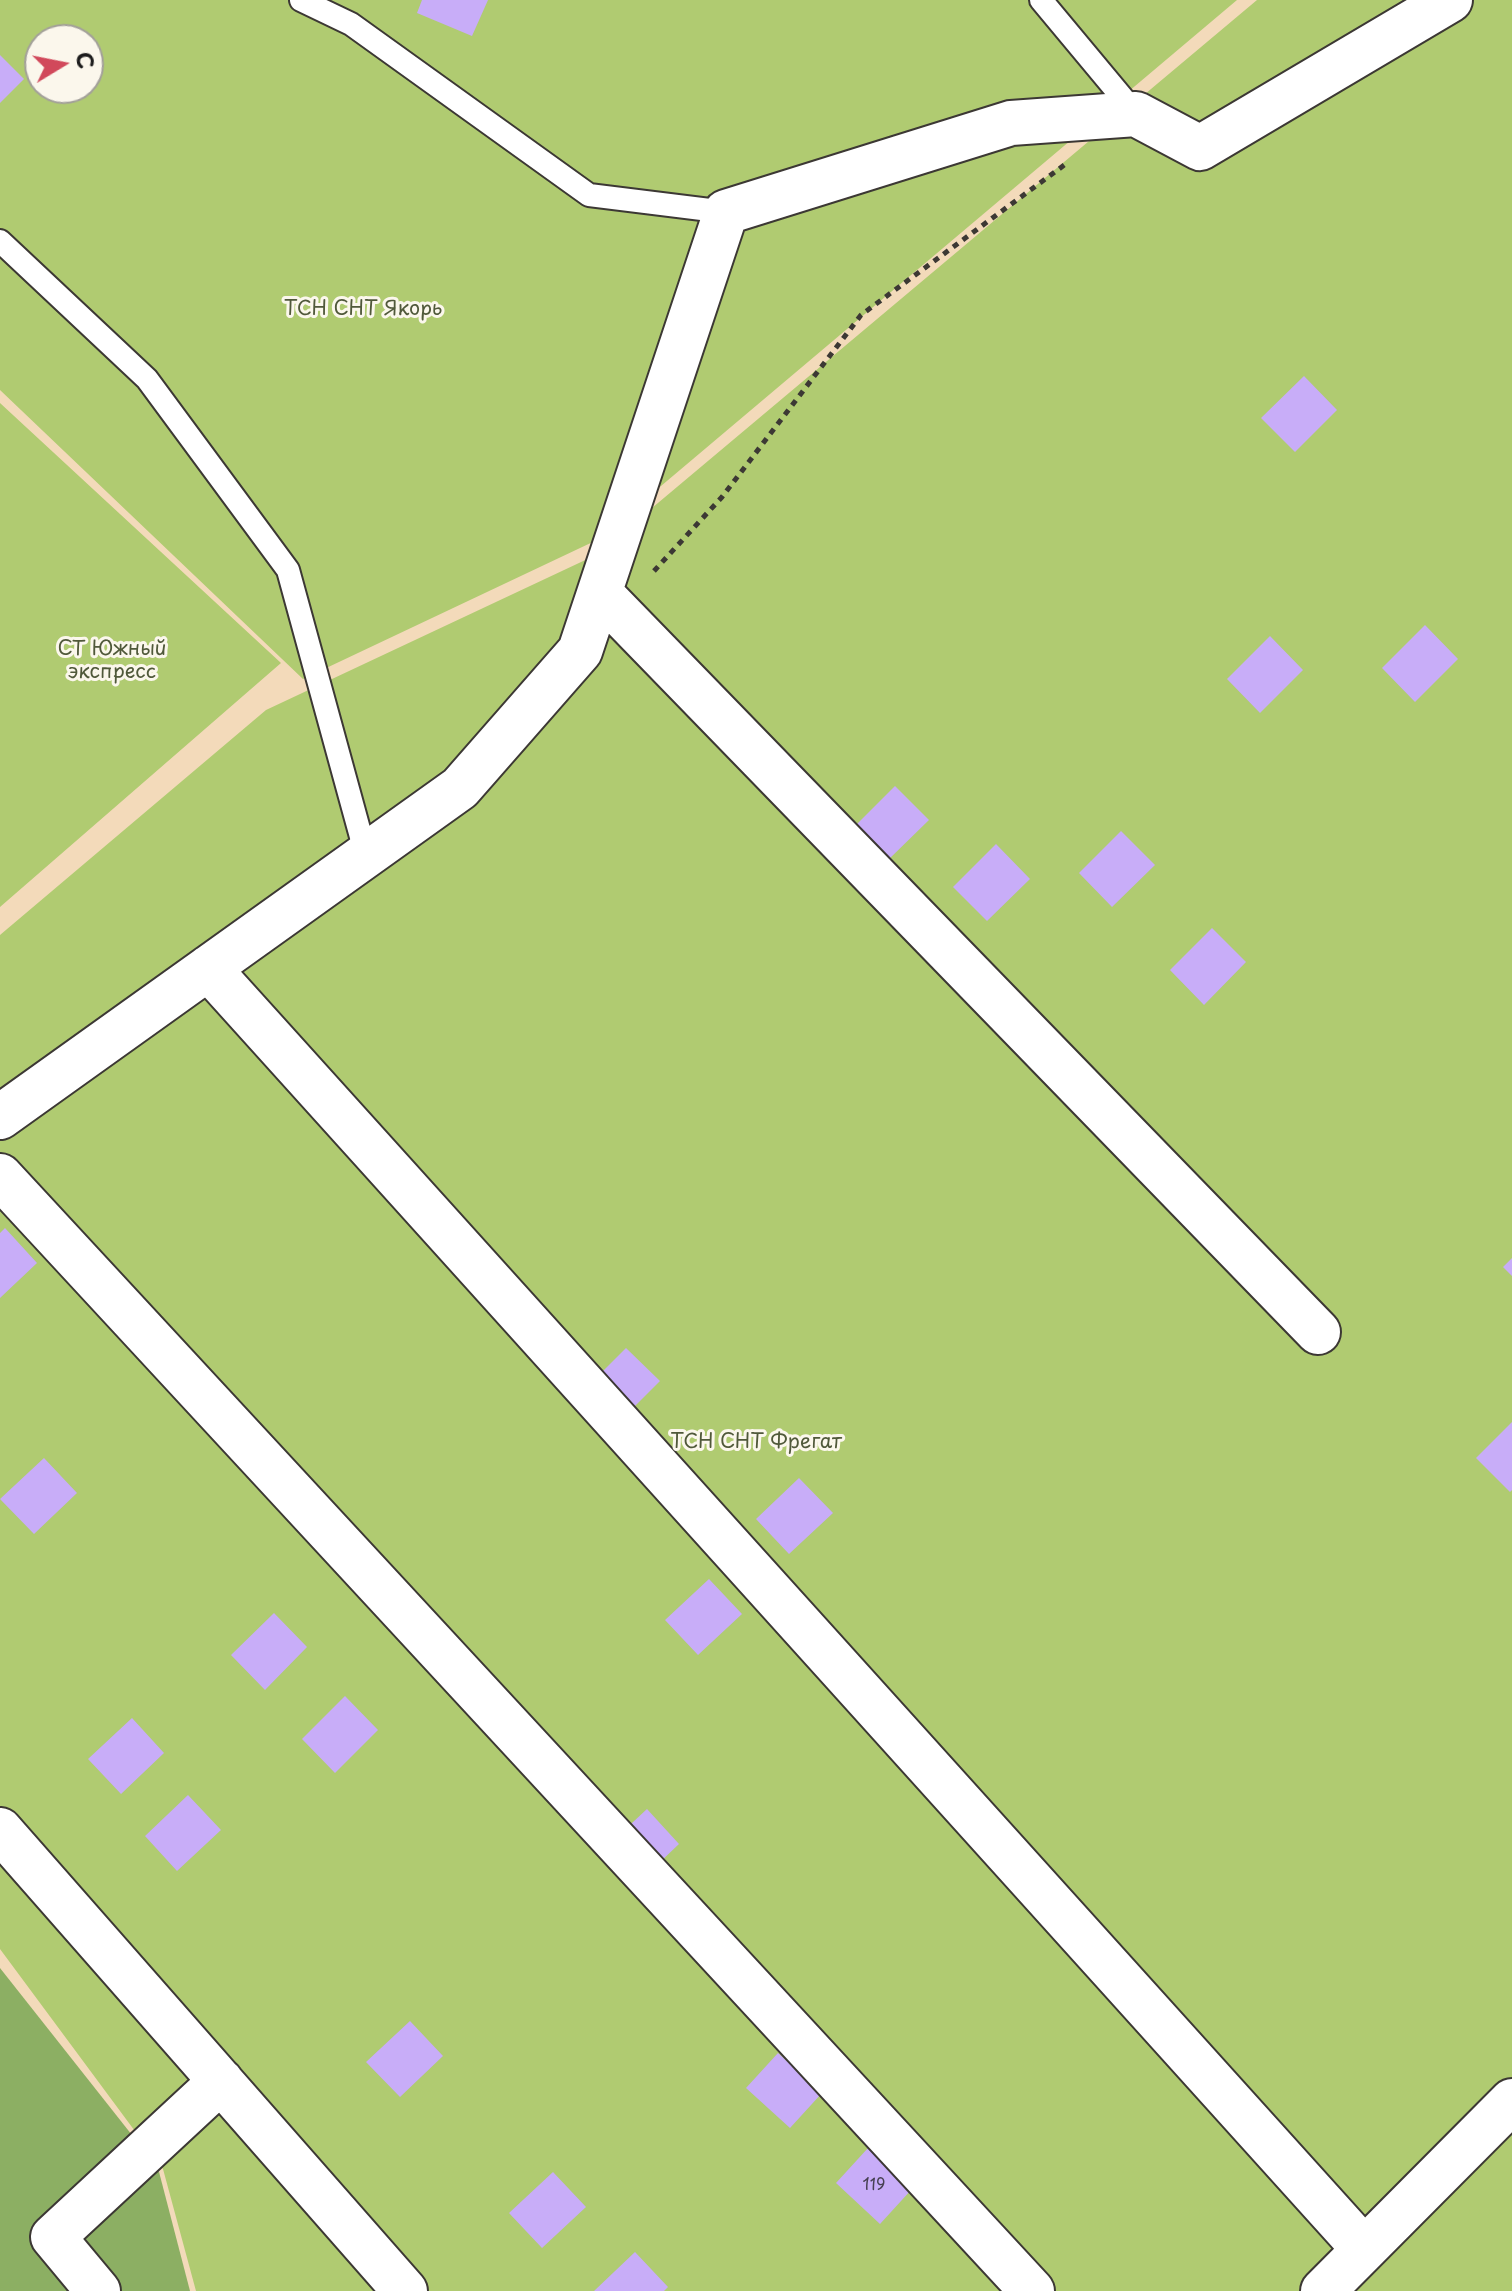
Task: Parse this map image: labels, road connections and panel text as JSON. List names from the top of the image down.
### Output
{
  "parks": ["ТСН СНТ Якорь", "СТ Южный экспресс", "ТСН СНТ Фрегат"],
  "house_numbers": ["119"],
  "north": "right"
}
